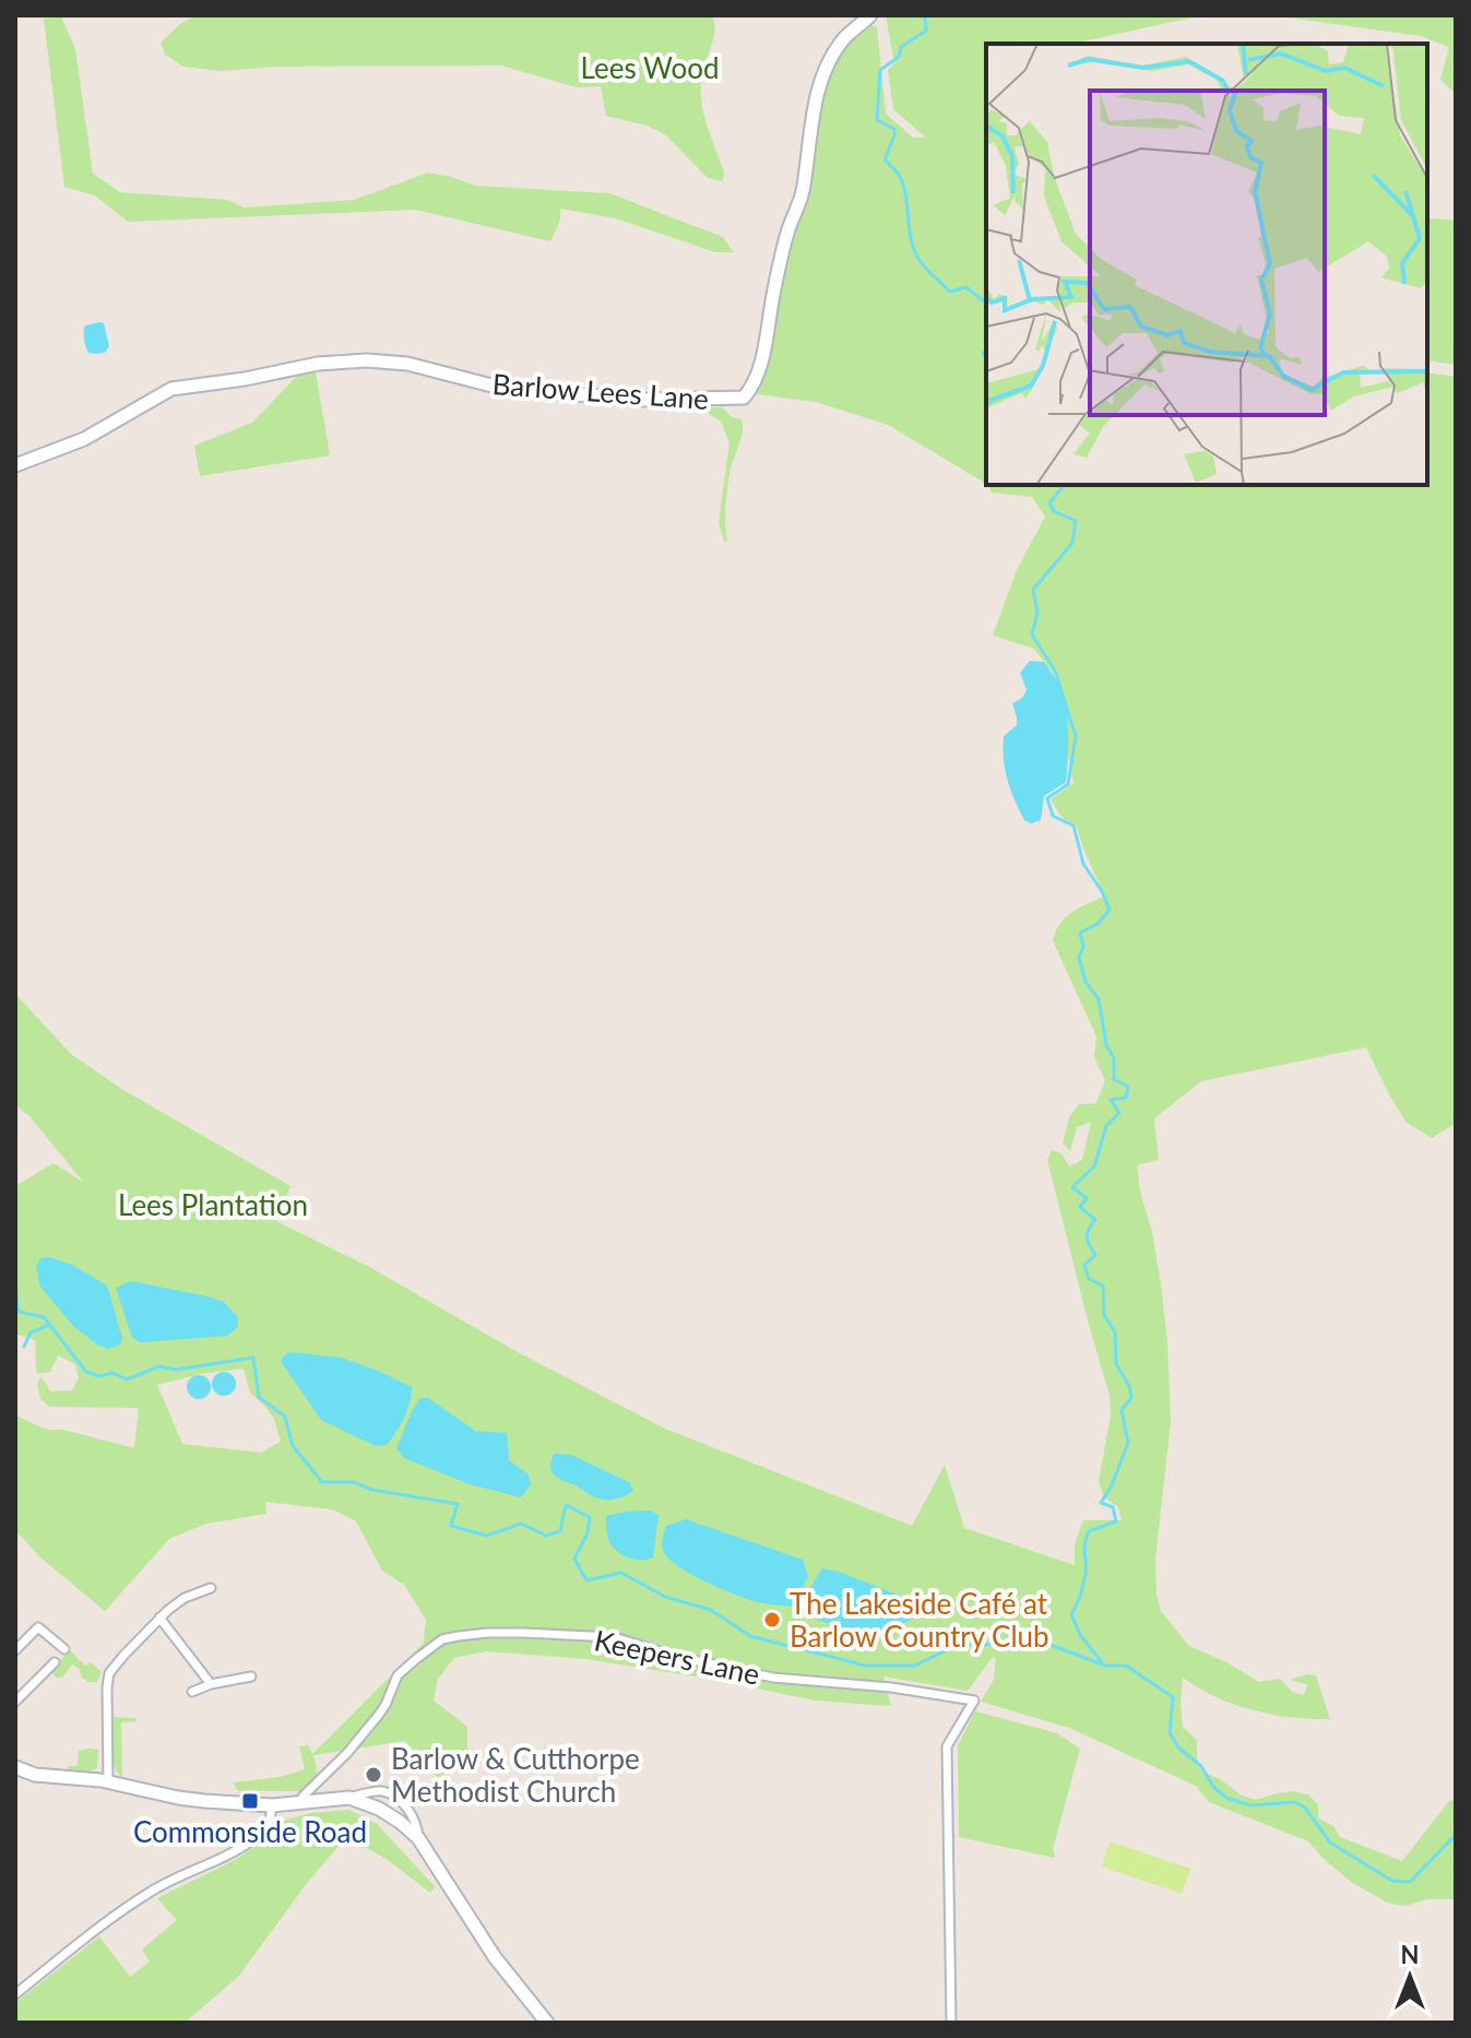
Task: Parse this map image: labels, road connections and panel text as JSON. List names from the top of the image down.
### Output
{
  "streets": {
    "street": ["Barlow Lees Lane", "Keepers Lane"]
  },
  "parks": ["Lees Wood", "Lees Plantation"],
  "places": {
    "other": ["The Lakeside Café at Barlow Country Club", "Barlow & Cutthorpe Methodist Church"],
    "transit": ["Commonside Road"]
  },
  "north": "top"
}
